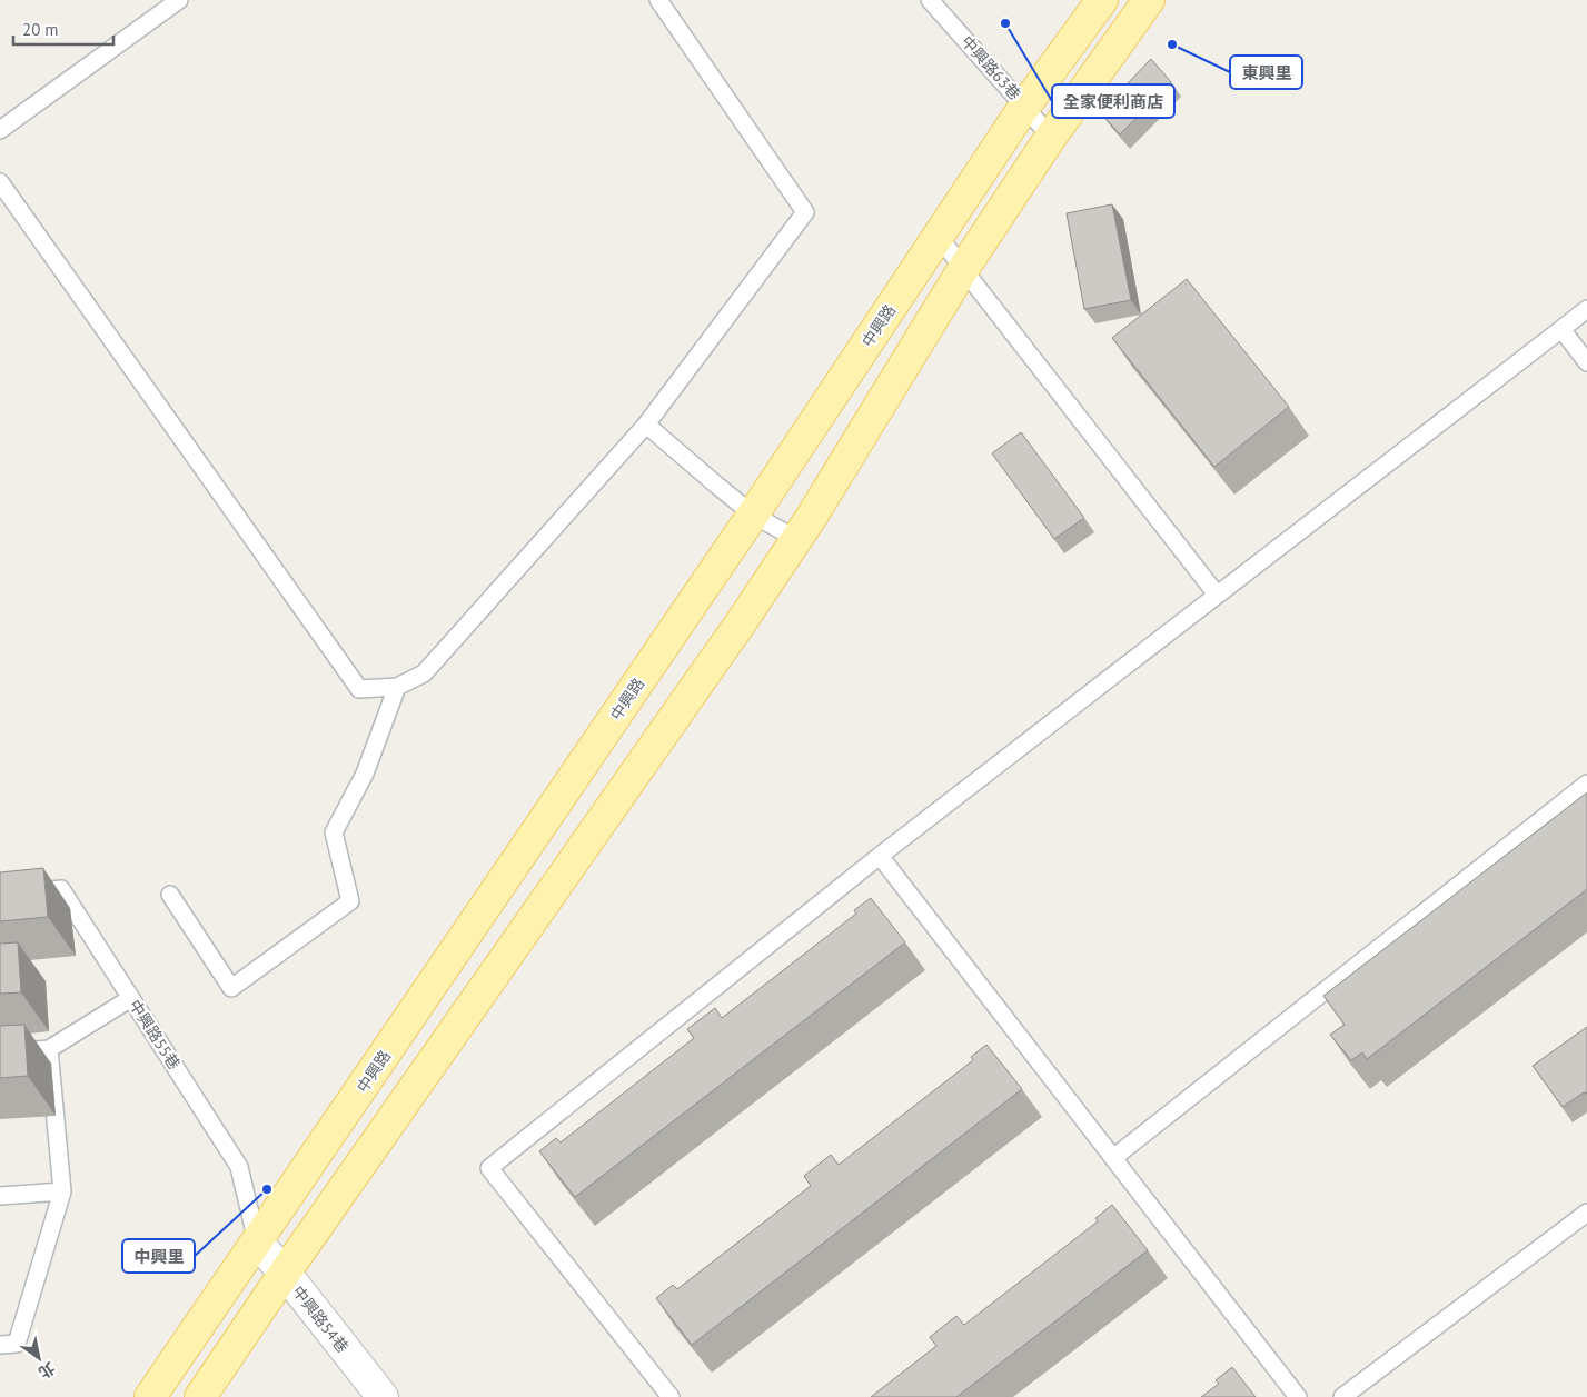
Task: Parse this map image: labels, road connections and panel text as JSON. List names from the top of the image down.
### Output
{
  "streets": {
    "main road": ["中興路"],
    "street": ["中興路54巷"],
    "lane": ["中興路63巷", "中興路55巷"]
  },
  "crossings": [
    ["中興路63巷", "中興路"],
    ["中興路", "中興路55巷"],
    ["中興路", "中興路54巷"],
    ["中興路55巷", "中興路54巷"]
  ],
  "places": ["全家便利商店", "東興里", "中興里"],
  "scale_bar": "20 m",
  "north": "bottom right"
}
